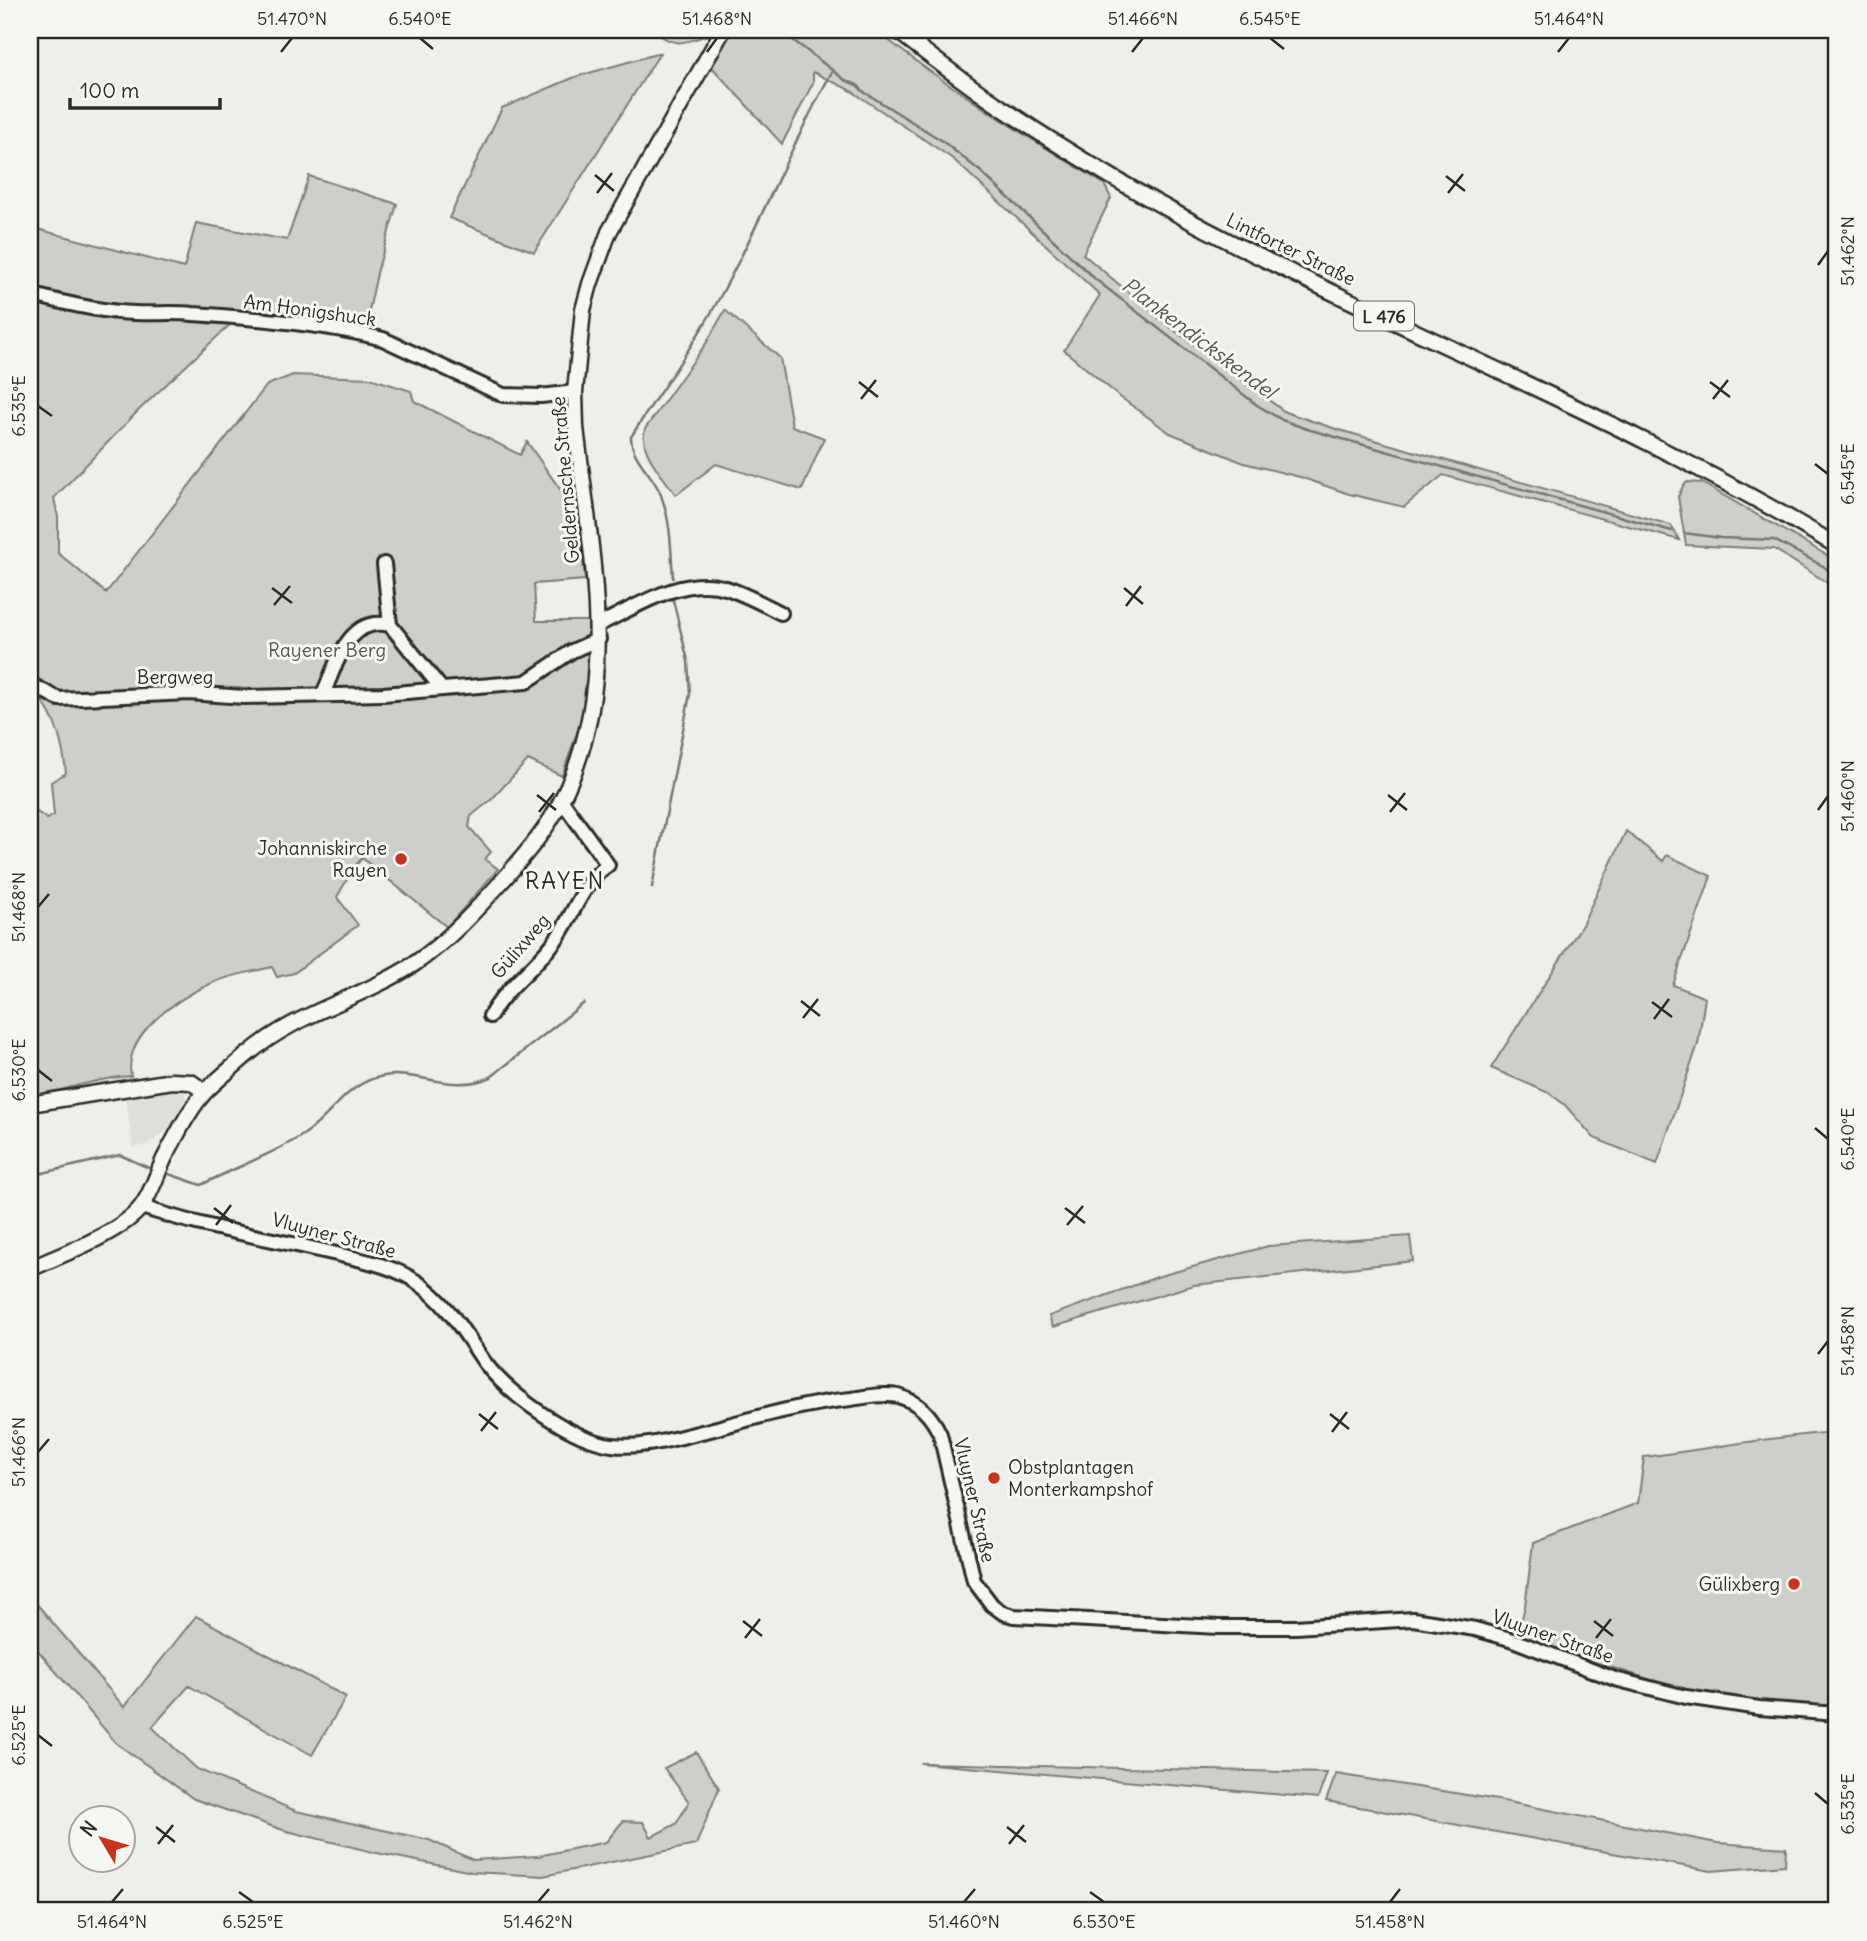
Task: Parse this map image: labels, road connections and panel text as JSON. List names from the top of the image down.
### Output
{
  "streets": {
    "main road": ["Lintforter Straße", "L 476", "Geldernsche Straße"],
    "street": [
      "Am Honigshuck",
      "Bergweg",
      "Gülixweg",
      "Vluyner Straße"
    ]
  },
  "crossings": [
    ["Am Honigshuck", "Geldernsche Straße"],
    ["Geldernsche Straße", "Bergweg"],
    ["Geldernsche Straße", "Gülixweg"],
    ["Geldernsche Straße", "Vluyner Straße"]
  ],
  "districts": ["RAYEN"],
  "water": ["Plankendickskendel"],
  "parks": ["Rayener Berg"],
  "places": ["Johanniskirche Rayen", "Obstplantagen Monterkampshof", "Gülixberg"],
  "scale_bar": "100 m",
  "north": "top left",
  "coordinates": [
    "51.470°N",
    "6.540°E",
    "51.468°N",
    "51.466°N",
    "6.545°E",
    "51.464°N",
    "51.462°N",
    "6.535°E",
    "51.460°N",
    "6.530°E",
    "51.458°N",
    "6.525°E"
  ]
}
